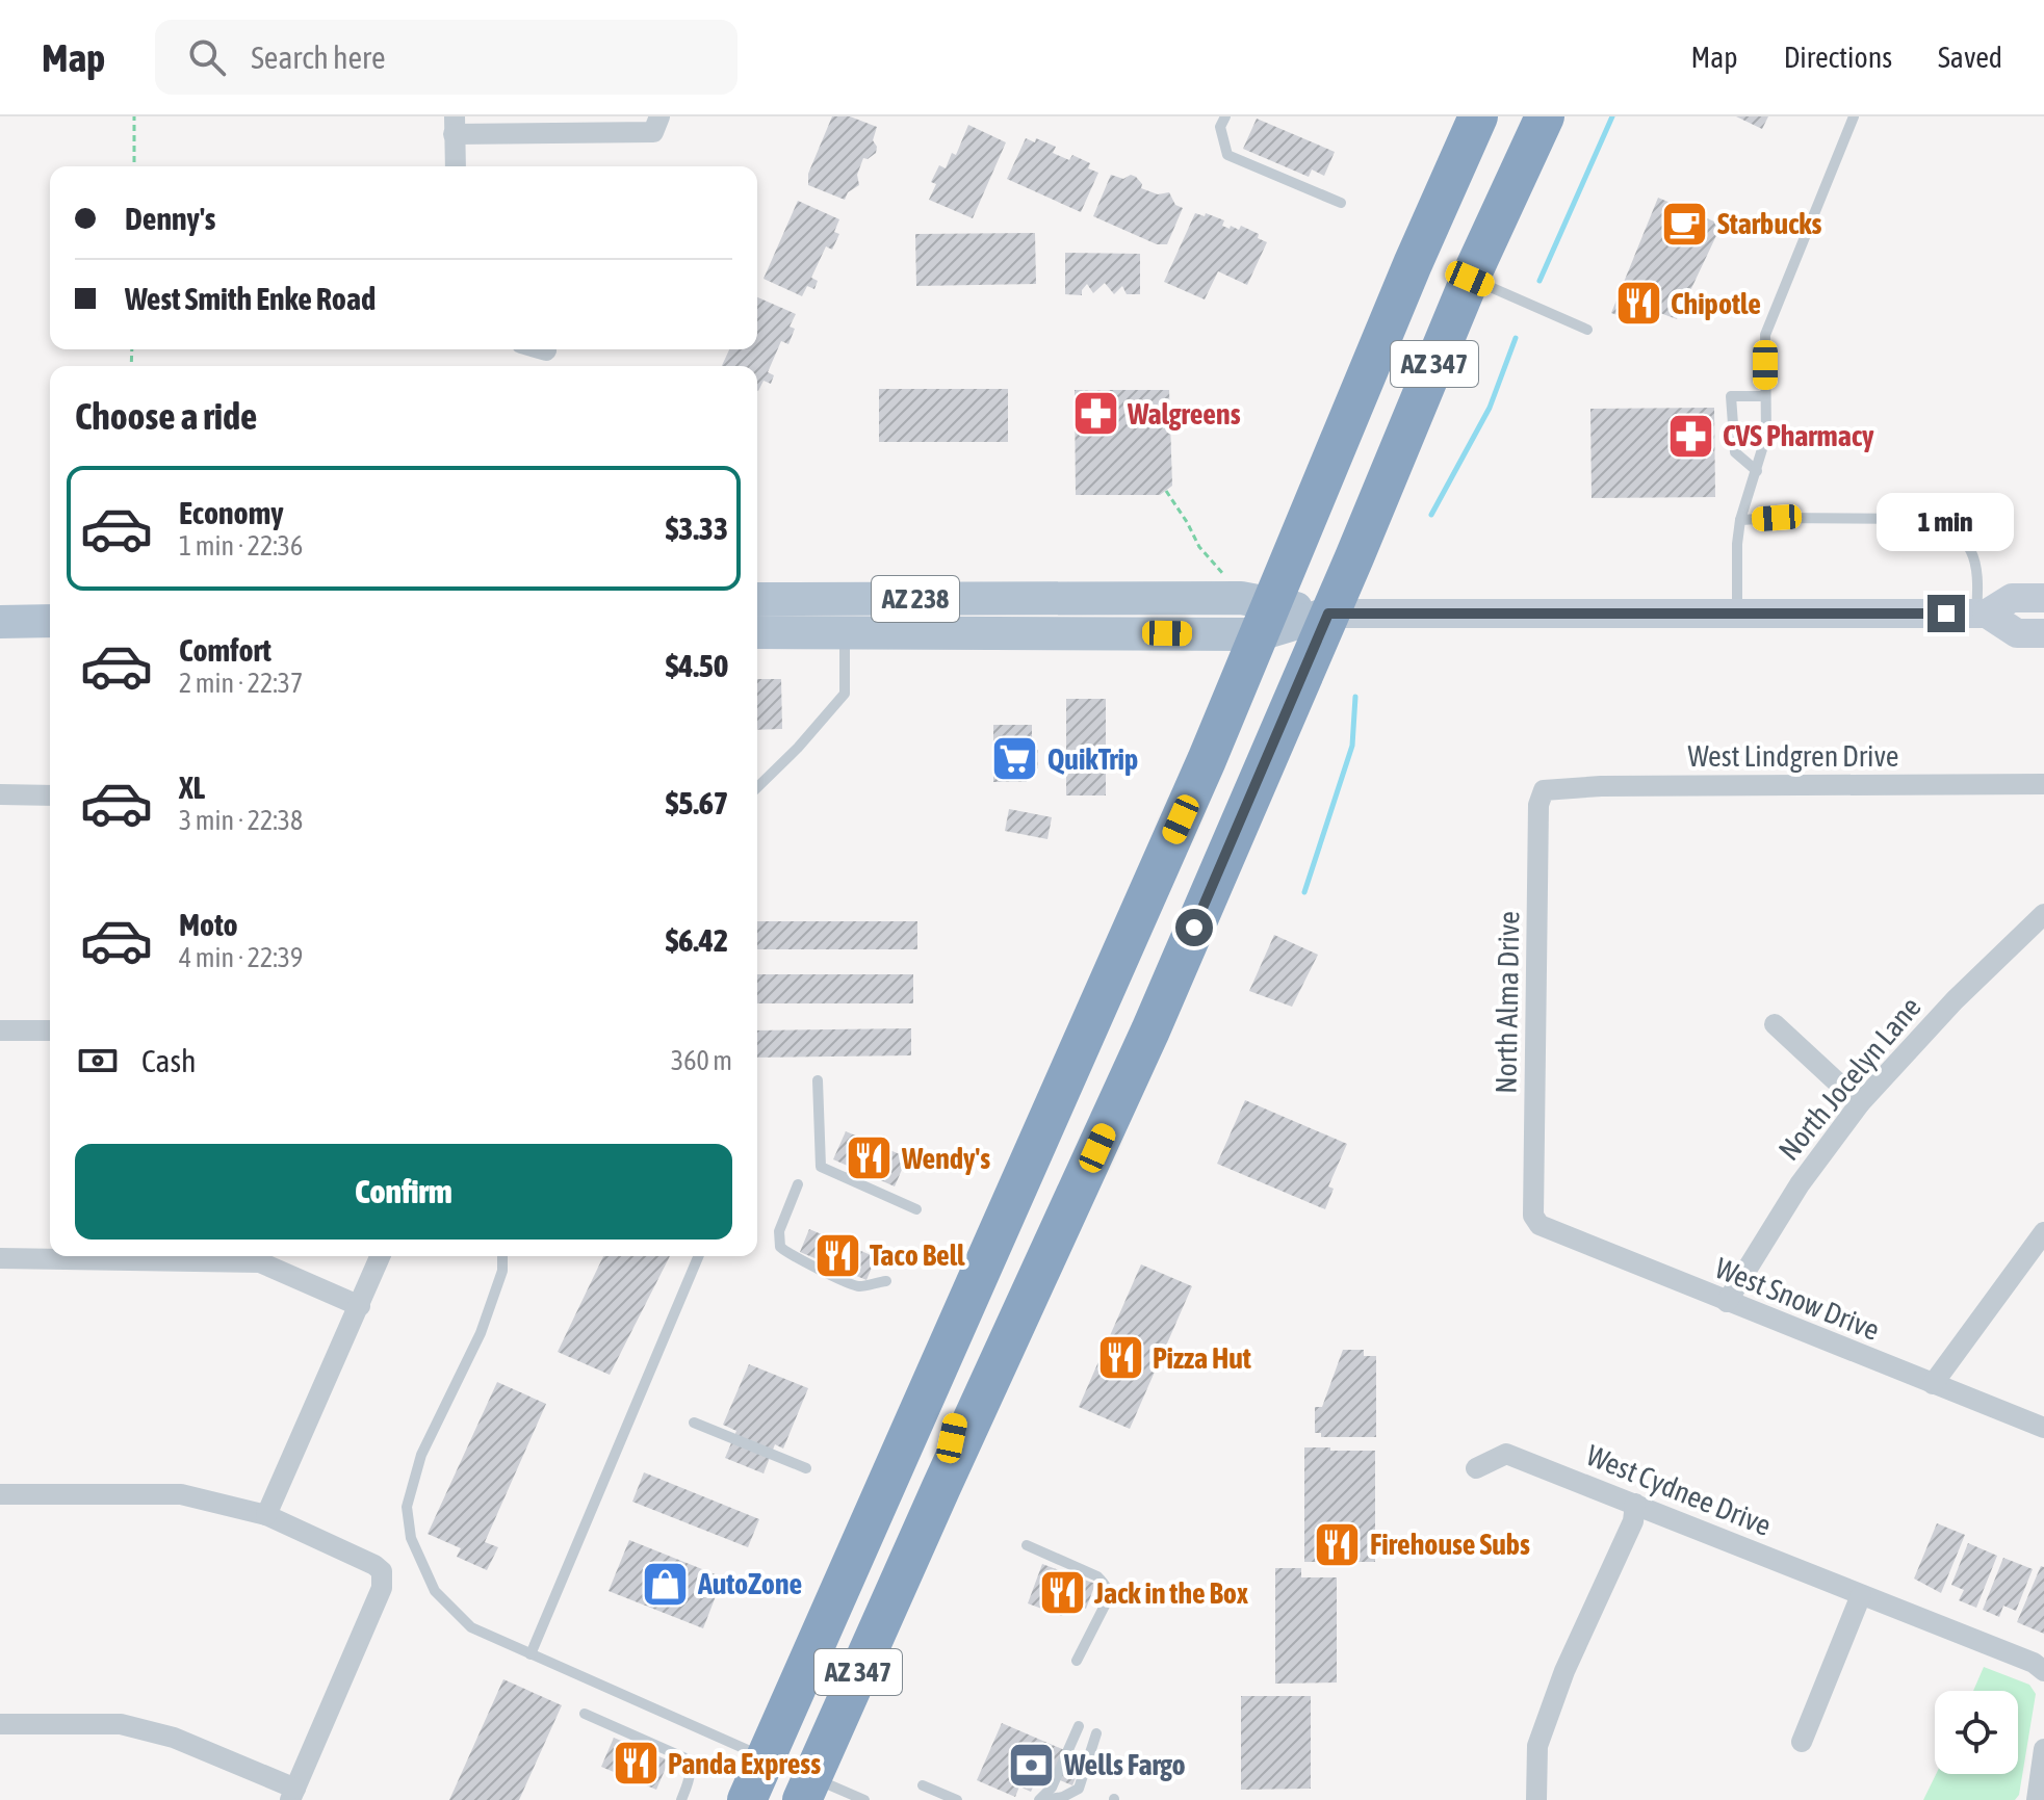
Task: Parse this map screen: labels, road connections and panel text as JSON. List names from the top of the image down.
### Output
{
  "streets": {
    "highway": ["AZ 347"],
    "main road": ["AZ 238"],
    "street": [
      "West Lindgren Drive",
      "North Alma Drive",
      "North Jocelyn Lane",
      "West Snow Drive",
      "West Cydnee Drive"
    ]
  },
  "crossings": [
    ["AZ 347", "AZ 238"],
    ["West Lindgren Drive", "North Alma Drive"],
    ["North Alma Drive", "West Snow Drive"],
    ["North Jocelyn Lane", "West Snow Drive"]
  ],
  "places": {
    "cafe": ["Starbucks"],
    "restaurant": [
      "Chipotle",
      "Wendy's",
      "Taco Bell",
      "Pizza Hut",
      "Firehouse Subs",
      "Jack in the Box",
      "Panda Express"
    ],
    "pharmacy": ["Walgreens", "CVS Pharmacy"],
    "supermarket": ["QuikTrip"],
    "shop": ["AutoZone"],
    "bank": ["Wells Fargo"]
  },
  "page": {
    "header": "Map",
    "search": "Search here",
    "nav": ["Map", "Directions", "Saved"],
    "banner": ["Denny's", "West Smith Enke Road"],
    "heading": "Choose a ride",
    "list": [
      {
        "name": "Economy",
        "note": "1 min · 22:36",
        "value": "$3.33"
      },
      {
        "name": "Comfort",
        "note": "2 min · 22:37",
        "value": "$4.50"
      },
      {
        "name": "XL",
        "note": "3 min · 22:38",
        "value": "$5.67"
      },
      {
        "name": "Moto",
        "note": "4 min · 22:39",
        "value": "$6.42"
      }
    ],
    "bubble": "1 min",
    "pay": ["Cash", "360 m"],
    "buttons": "Confirm"
  }
}
